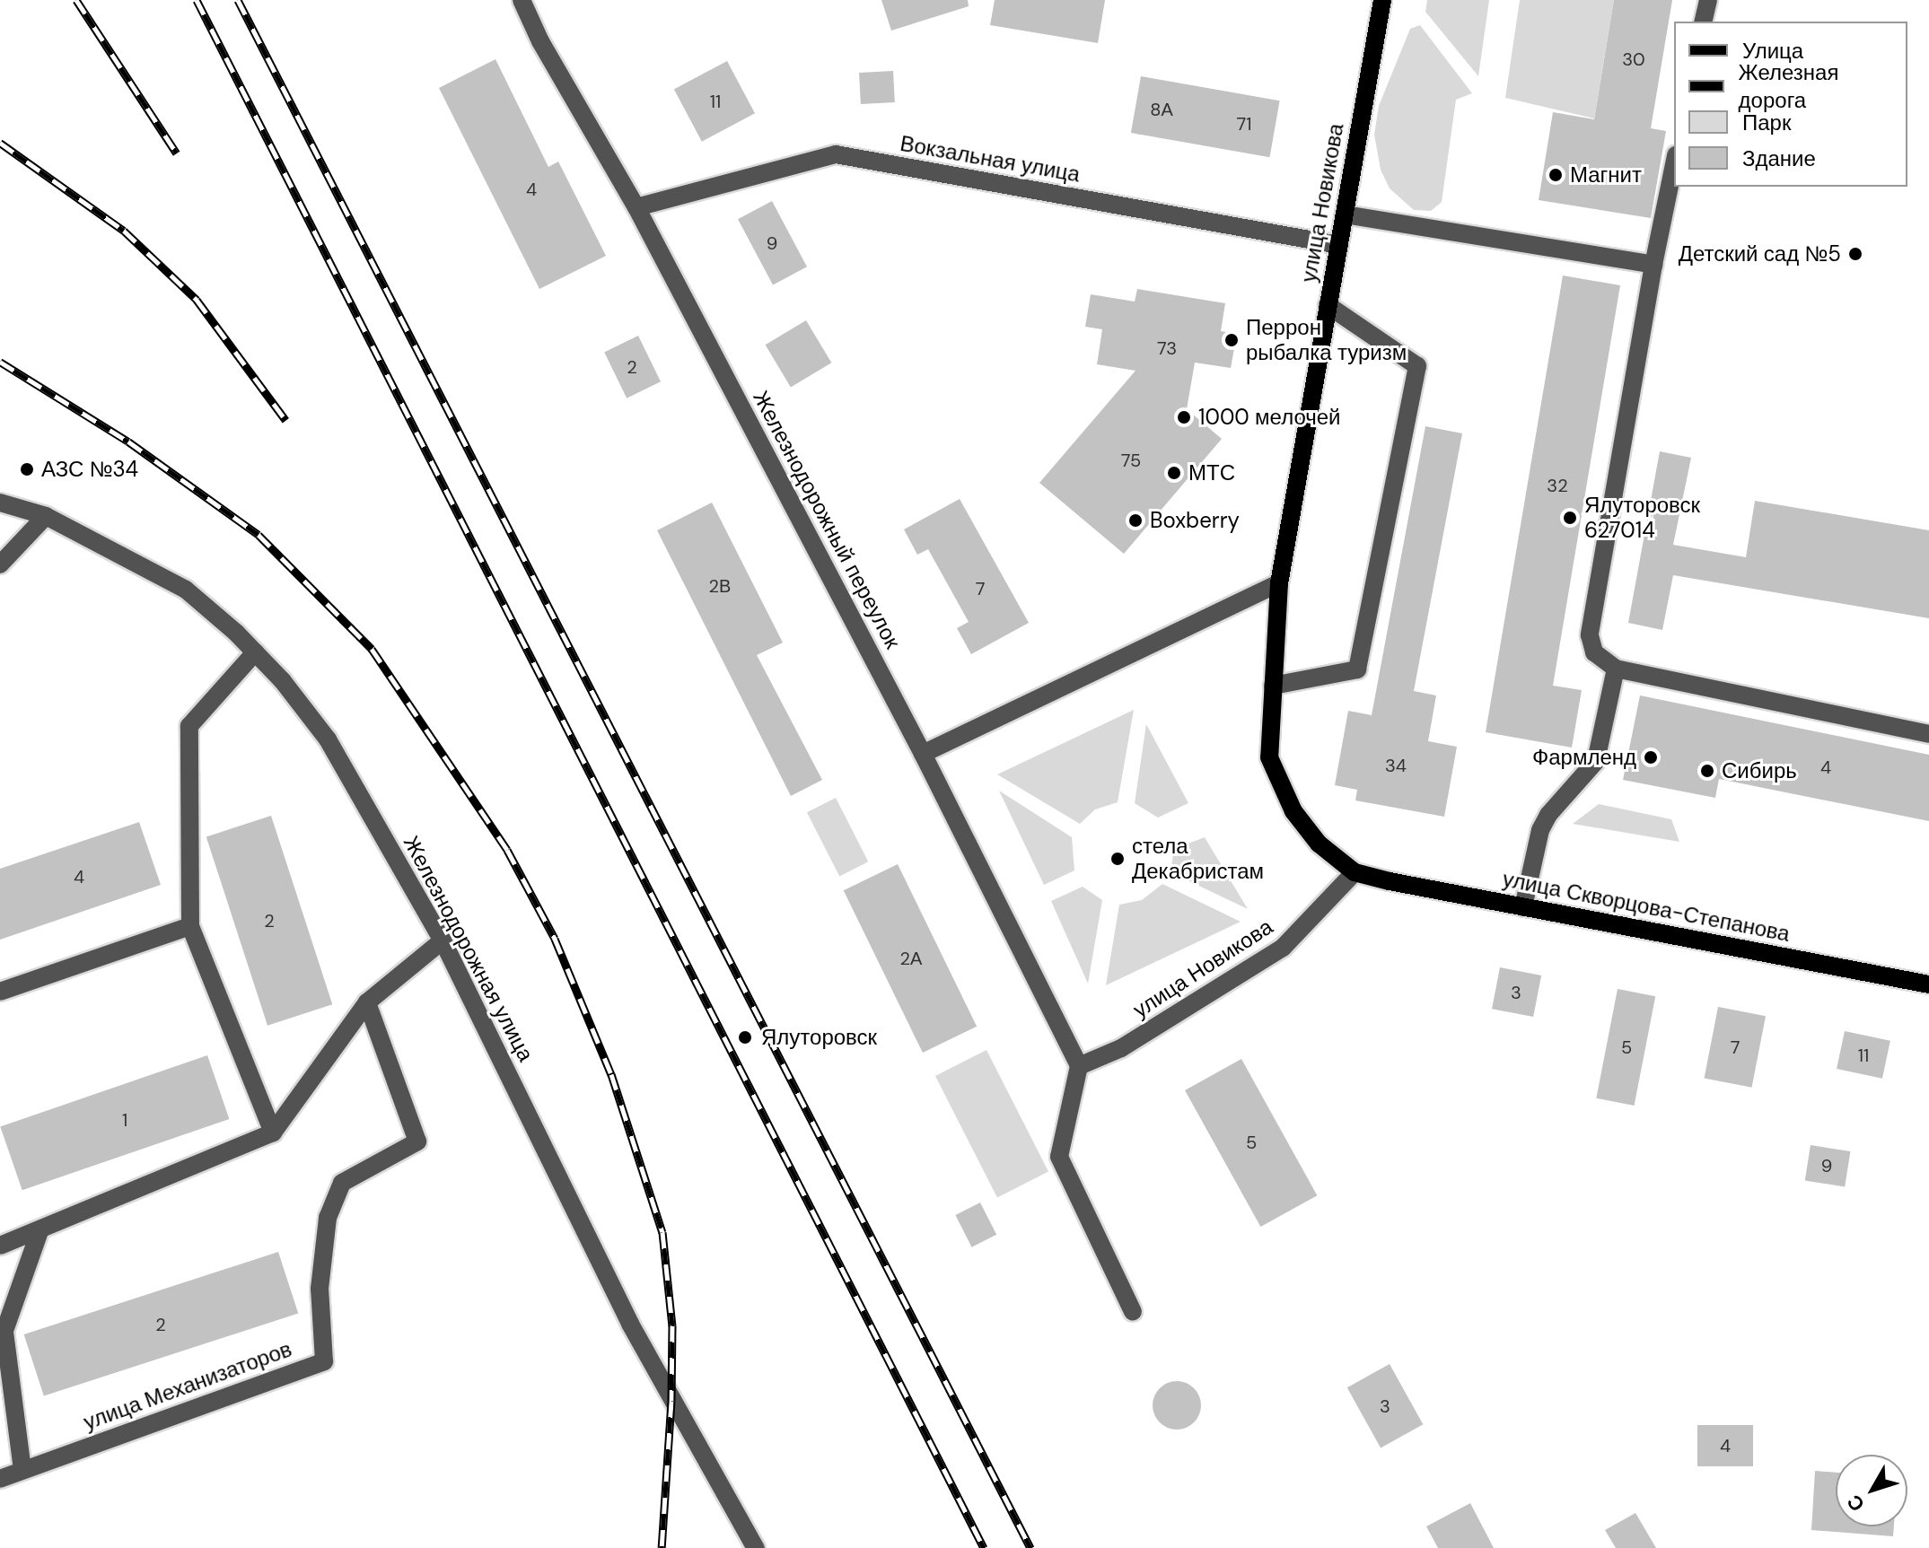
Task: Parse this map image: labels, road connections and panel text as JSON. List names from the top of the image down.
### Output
{
  "streets": {
    "main road": ["улица Новикова", "улица Скворцова-Степанова"],
    "street": [
      "Вокзальная улица",
      "Железнодорожный переулок",
      "Железнодорожная улица",
      "улица Механизаторов"
    ]
  },
  "crossings": [
    ["Вокзальная улица", "улица Новикова"],
    ["Вокзальная улица", "Железнодорожный переулок"],
    ["улица Новикова", "Железнодорожный переулок"],
    ["улица Новикова", "улица Скворцова-Степанова"]
  ],
  "places": [
    "Магнит",
    "Детский сад №5",
    "Перрон рыбалка туризм",
    "1000 мелочей",
    "АЗС №34",
    "МТС",
    "Ялуторовск 627014",
    "Boxberry",
    "Фармленд",
    "Сибирь",
    "стела Декабристам",
    "Ялуторовск"
  ],
  "house_numbers": [
    "30",
    "11",
    "8А",
    "71",
    "4",
    "9",
    "73",
    "2",
    "75",
    "32",
    "2В",
    "7",
    "34",
    "4",
    "4",
    "2",
    "2А",
    "3",
    "5",
    "7",
    "11",
    "1",
    "5",
    "9",
    "2",
    "3",
    "4"
  ],
  "legend": [
    "Улица",
    "Железная дорога",
    "Парк",
    "Здание"
  ],
  "north": "bottom left"
}
